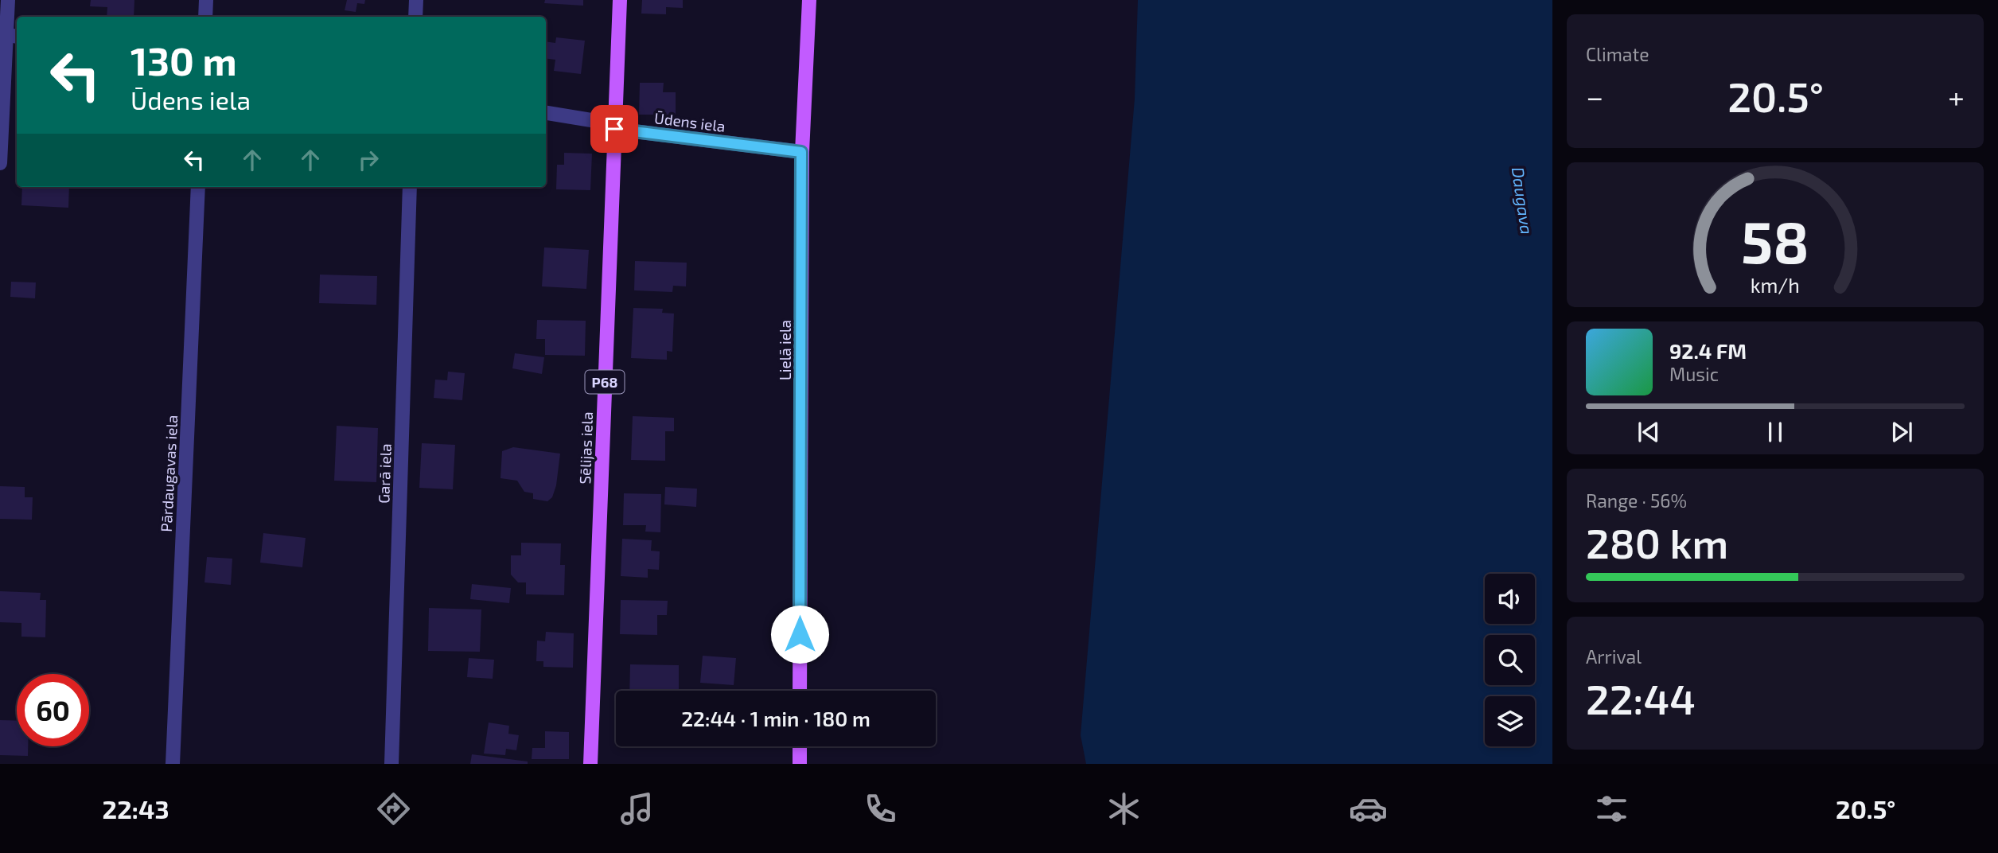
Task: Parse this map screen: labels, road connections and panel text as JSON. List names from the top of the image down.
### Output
{
  "streets": {
    "main road": ["Lielā iela", "P68", "Sēlijas iela"],
    "street": ["Ūdens iela", "Pārdaugavas iela", "Garā iela"]
  },
  "crossings": [
    ["Ūdens iela", "Lielā iela"],
    ["Ūdens iela", "Sēlijas iela"]
  ],
  "water": ["Daugava"],
  "page": {
    "tile": [
      "Climate",
      ["Range · 56%", "280 km"],
      ["Arrival", "22:44"]
    ],
    "turn": ["130 m", "Ūdens iela"],
    "heat": ["−", "20.5°", "+"],
    "song": ["92.4 FM", "Music"],
    "limit": "60",
    "trip": "22:44 · 1 min · 180 m",
    "tabs": ["22:43", "20.5°"],
    "gauge": ["58", "km/h"]
  }
}
